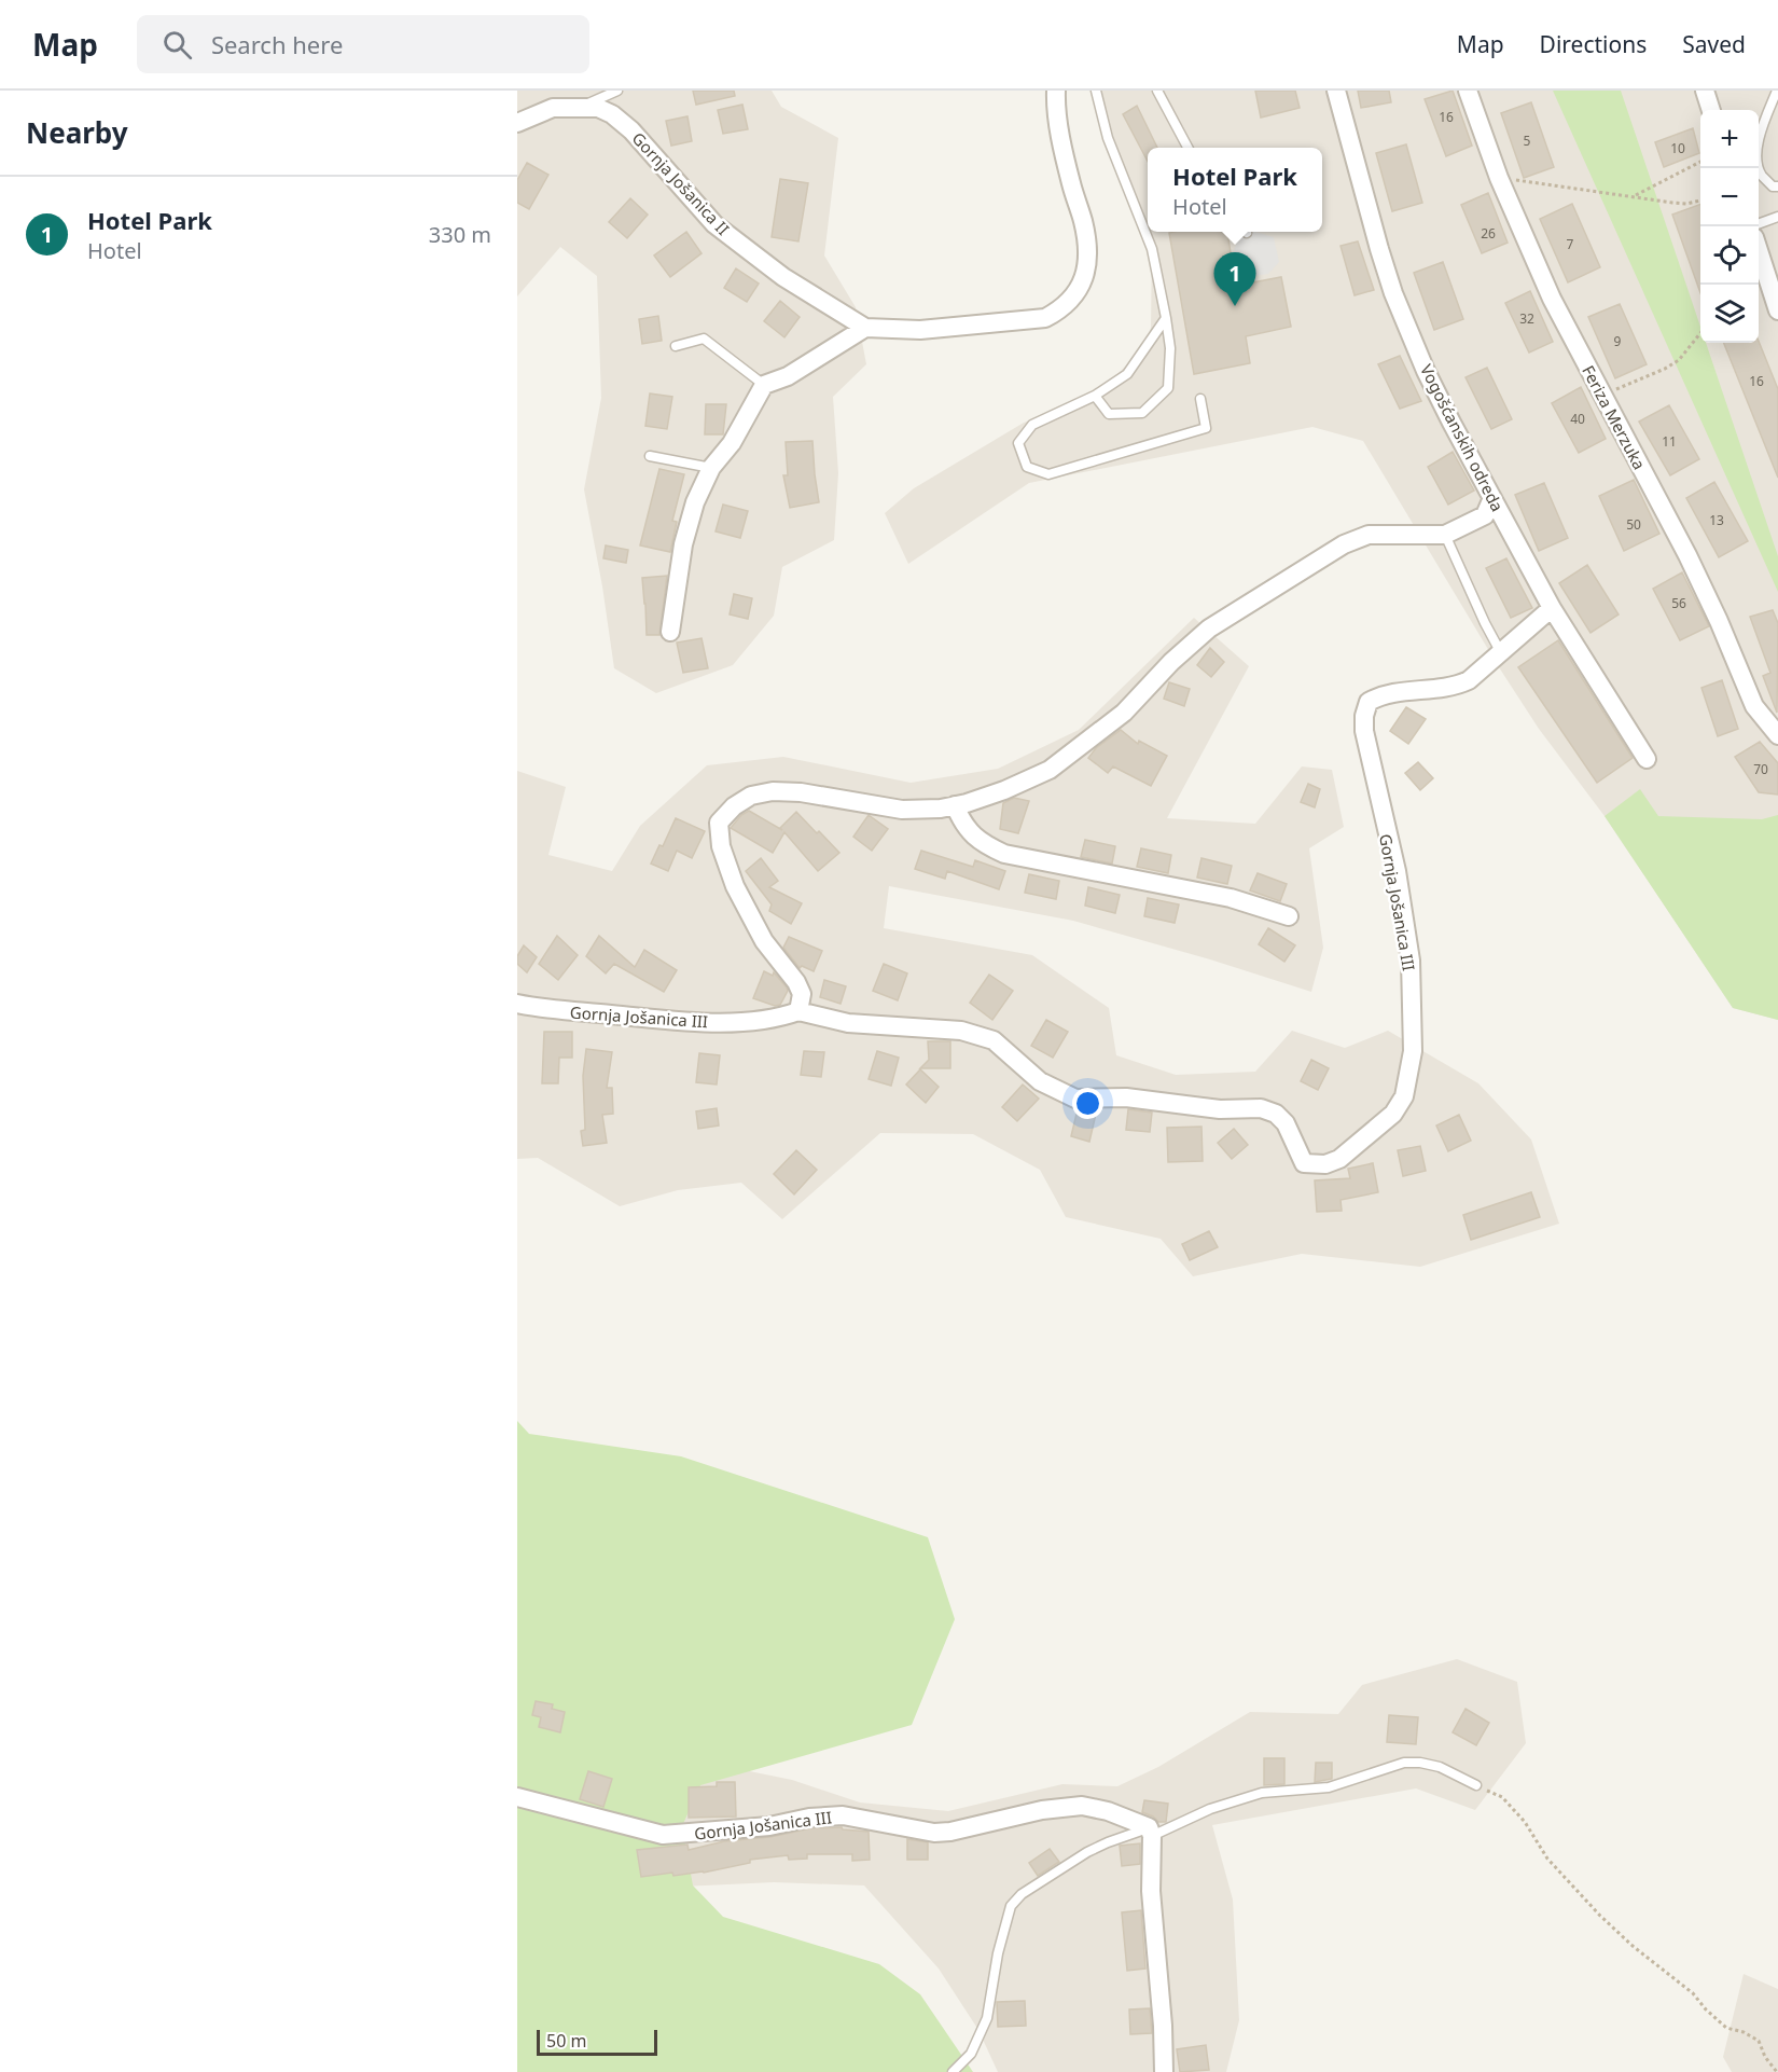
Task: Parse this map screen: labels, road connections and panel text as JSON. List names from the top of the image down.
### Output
{
  "streets": {
    "street": [
      "Gornja Jošanica II",
      "Feriza Merzuka",
      "Vogošćanskih odreda",
      "Gornja Jošanica III"
    ]
  },
  "crossings": [
    ["Vogošćanskih odreda", "Gornja Jošanica III"]
  ],
  "house_numbers": [
    "16",
    "5",
    "10",
    "26",
    "7",
    "32",
    "9",
    "16",
    "40",
    "11",
    "13",
    "50",
    "56",
    "70"
  ],
  "scale_bar": "50 m",
  "page": {
    "header": "Map",
    "search": "Search here",
    "nav": ["Map", "Directions", "Saved"],
    "heading": "Nearby",
    "map_buttons": ["+", "−"],
    "popup": ["Hotel Park", "Hotel"],
    "list": [
      {
        "mark": "1",
        "name": "Hotel Park",
        "note": "Hotel",
        "value": "330 m"
      }
    ],
    "pins": "1",
    "scale": "50 m"
  }
}
